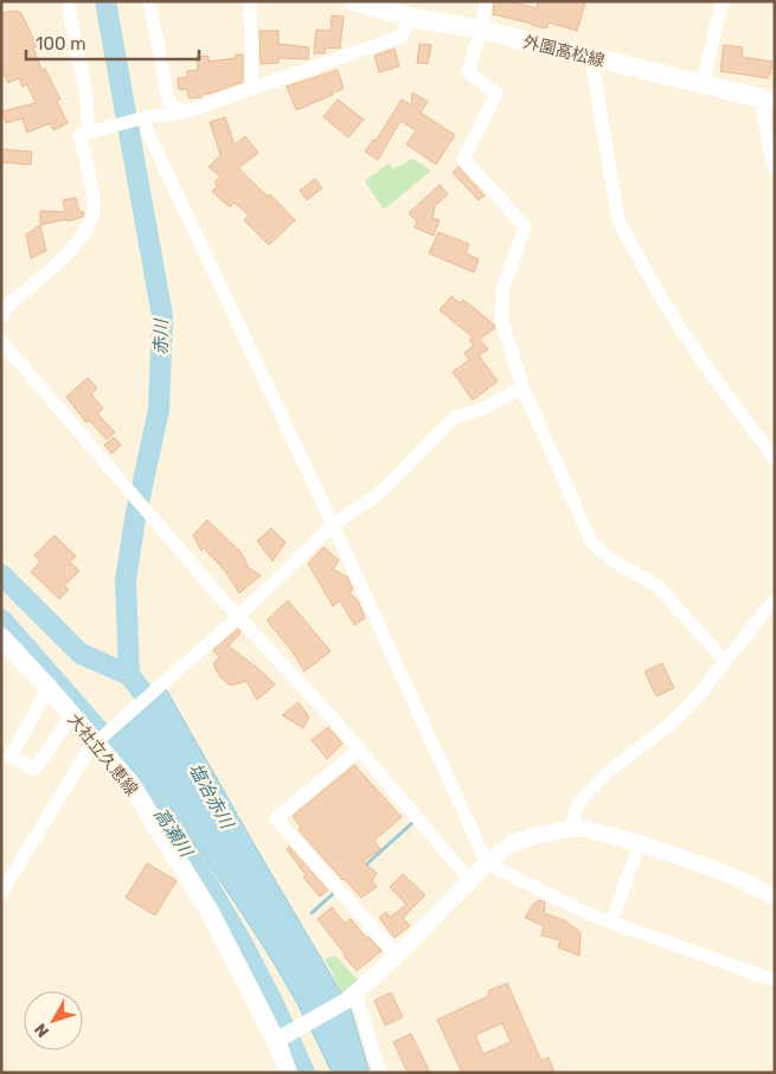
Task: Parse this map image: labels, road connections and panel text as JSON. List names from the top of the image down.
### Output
{
  "streets": {
    "main road": ["外園高松線", "大社立久恵線"]
  },
  "water": ["赤川", "塩冶赤川", "高瀬川"],
  "scale_bar": "100 m",
  "north": "bottom left"
}
